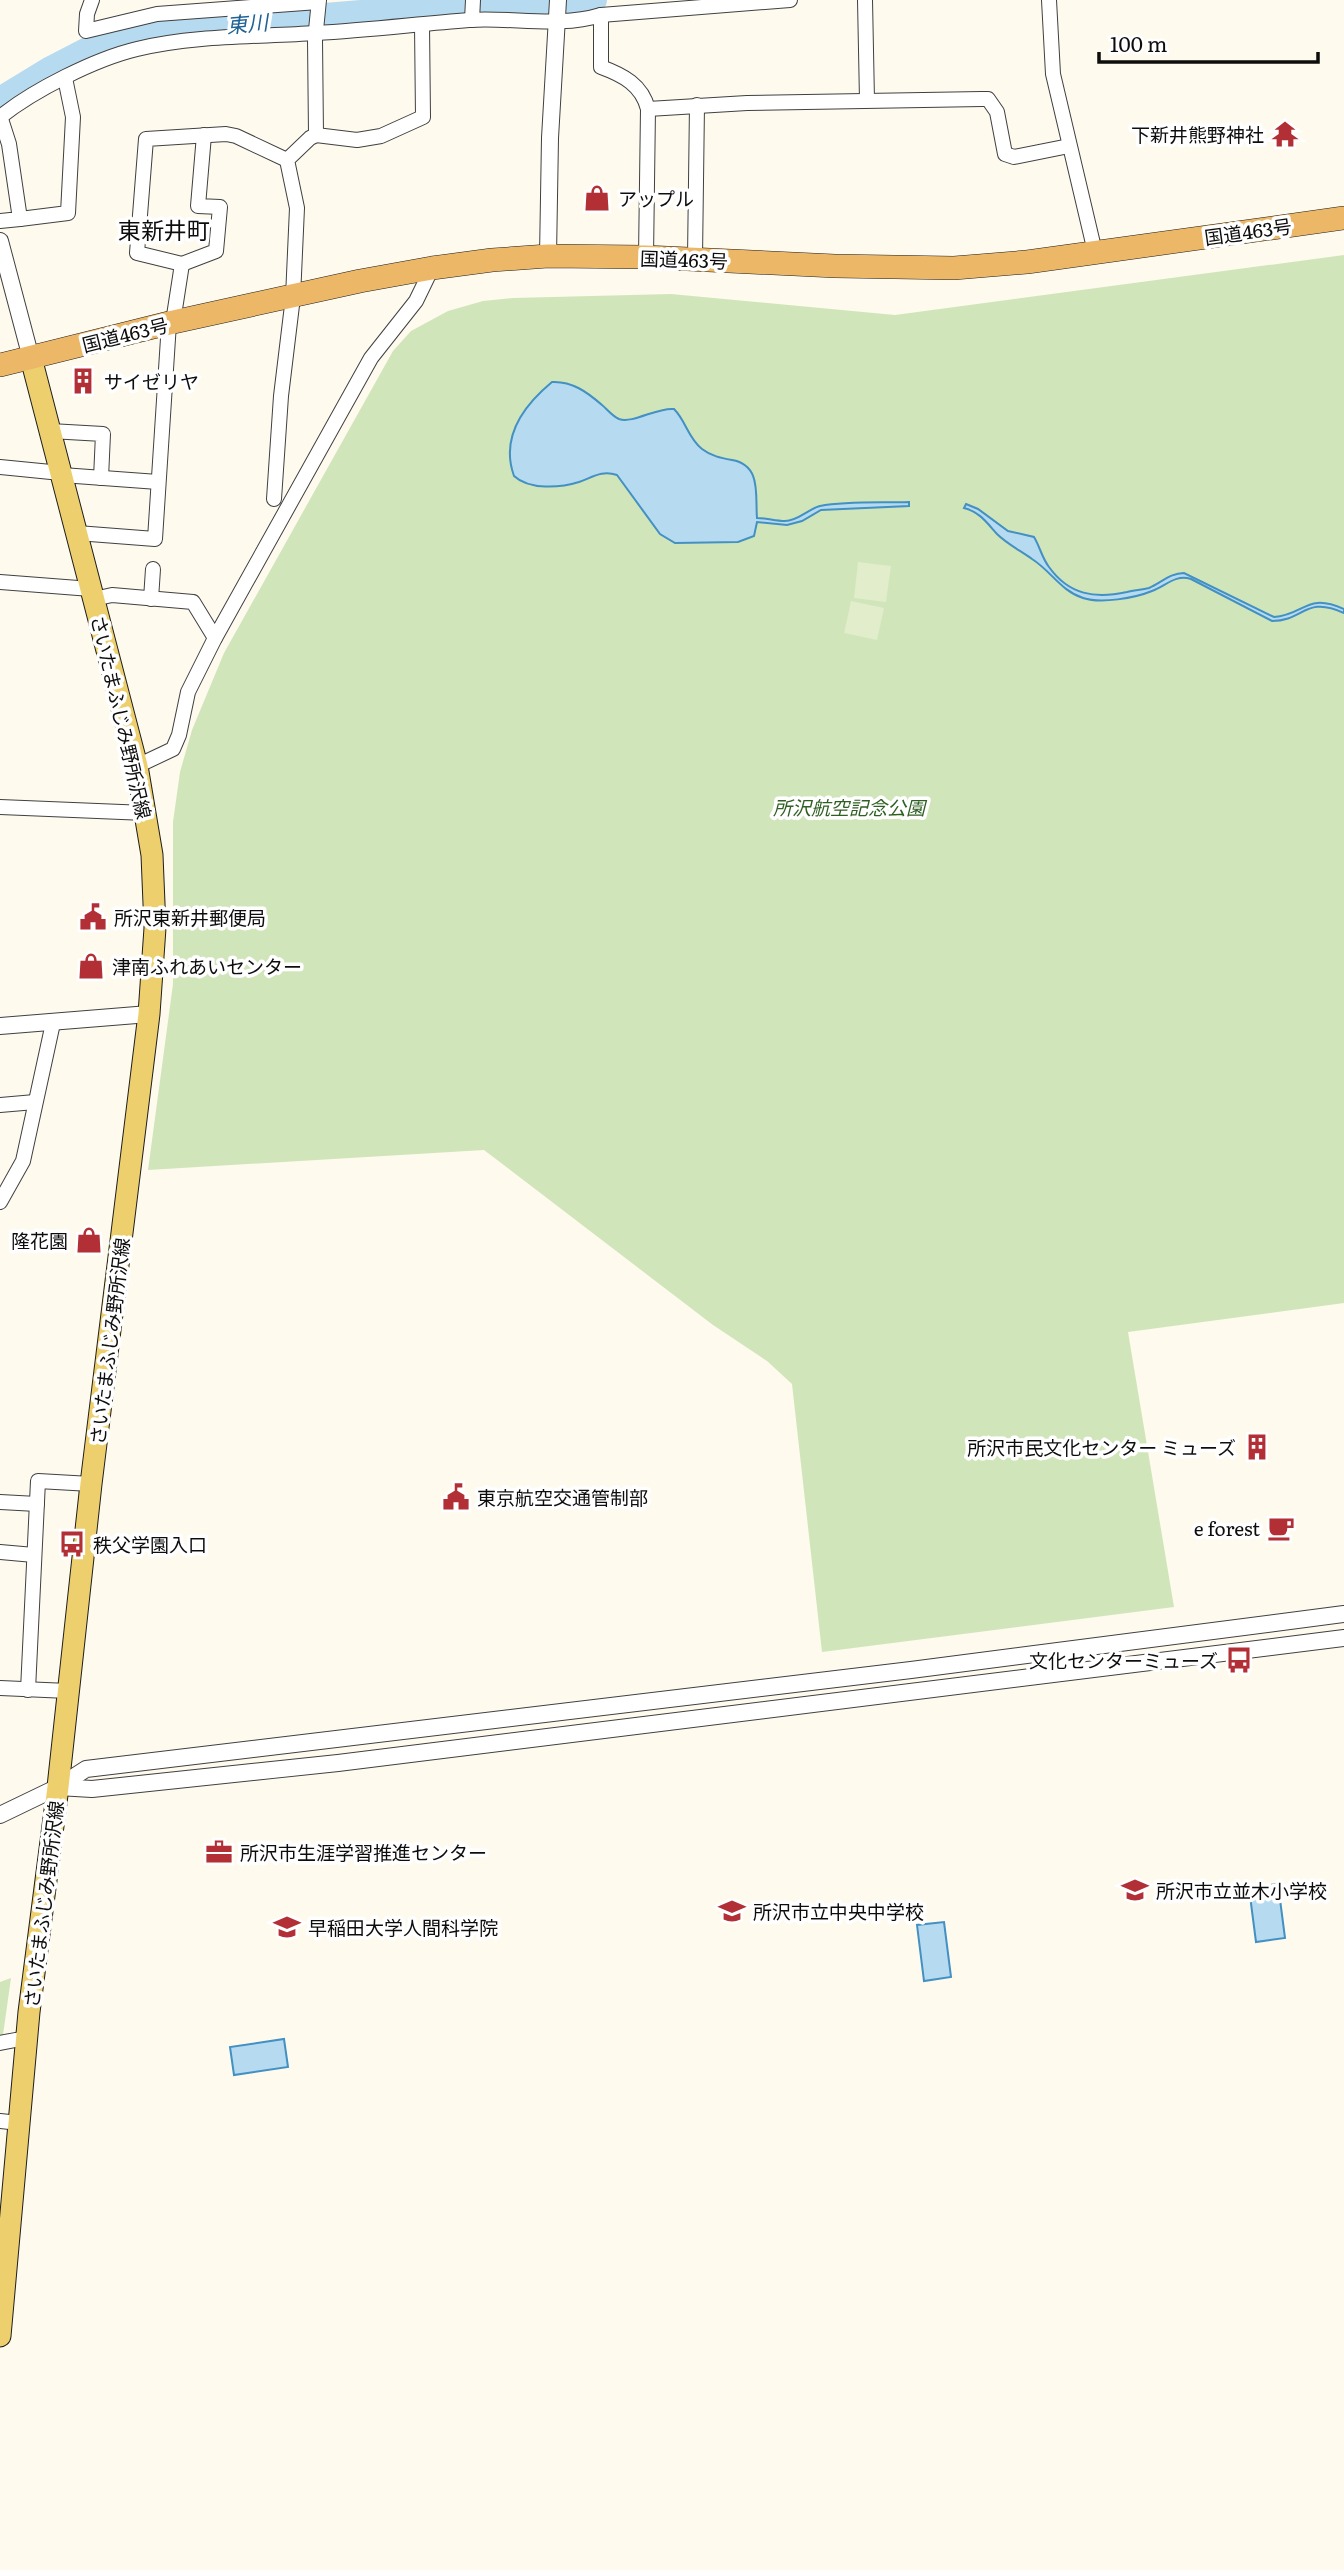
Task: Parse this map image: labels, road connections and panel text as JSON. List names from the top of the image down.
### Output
{
  "streets": {
    "highway": ["国道463号"],
    "main road": ["さいたまふじみ野所沢線"]
  },
  "crossings": [
    ["国道463号", "さいたまふじみ野所沢線"]
  ],
  "districts": ["東新井町"],
  "water": ["東川"],
  "parks": ["所沢航空記念公園"],
  "places": {
    "temple": ["下新井熊野神社"],
    "shop": ["アップル", "津南ふれあいセンター", "隆花園"],
    "building": ["サイゼリヤ", "所沢市民文化センター ミューズ"],
    "public building": ["所沢東新井郵便局", "東京航空交通管制部"],
    "cafe": ["e forest"],
    "bus stop": ["秩父学園入口", "文化センターミューズ"],
    "office": ["所沢市生涯学習推進センター"],
    "school or university": ["所沢市立並木小学校", "所沢市立中央中学校", "早稲田大学人間科学院"]
  },
  "scale_bar": "100 m"
}
